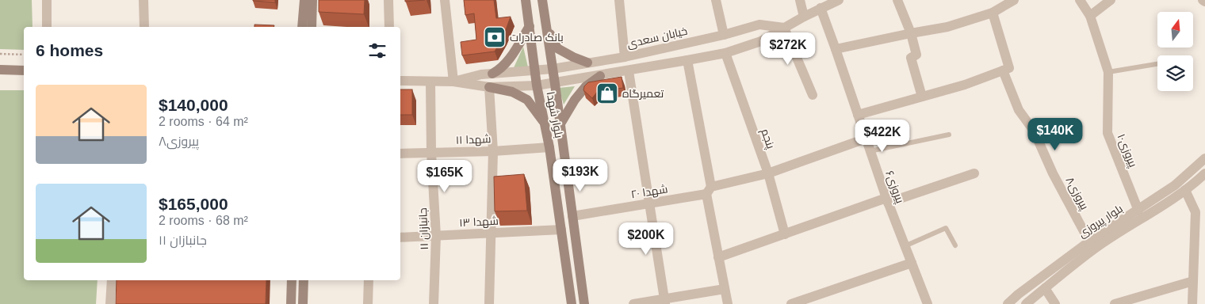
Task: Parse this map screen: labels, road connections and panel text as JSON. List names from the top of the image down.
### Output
{
  "streets": {
    "main road": ["بلوار شهدا"],
    "street": [
      "خیابان سعدی",
      "پنجم",
      "شهدا ۱۱",
      "پیروزی۱۰",
      "پیروزی۶",
      "شهدا ۲۰",
      "پیروزی۸",
      "بلوار پیروزی",
      "شهدا ۱۳",
      "جانبازان ۱۱"
    ]
  },
  "crossings": [
    ["خیابان سعدی", "بلوار شهدا"],
    ["بلوار شهدا", "شهدا ۱۱"],
    ["بلوار شهدا", "شهدا ۲۰"],
    ["بلوار شهدا", "شهدا ۱۳"],
    ["پنجم", "شهدا ۲۰"],
    ["شهدا ۱۱", "جانبازان ۱۱"],
    ["پیروزی۱۰", "بلوار پیروزی"],
    ["پیروزی۶", "شهدا ۲۰"],
    ["پیروزی۸", "بلوار پیروزی"],
    ["شهدا ۱۳", "جانبازان ۱۱"]
  ],
  "places": {
    "bank": ["بانک صادرات"],
    "shop": ["تعمیرگاه"]
  },
  "north": "top",
  "page": {
    "heading": "6 homes",
    "price": [
      "$272K",
      "$140K",
      "$422K",
      "$193K",
      "$165K",
      "$200K"
    ],
    "list": [
      {
        "name": "$140,000",
        "note": "2 rooms · 64 m² · پیروزی۸"
      },
      {
        "name": "$165,000",
        "note": "2 rooms · 68 m² · جانبازان ۱۱"
      }
    ]
  }
}
